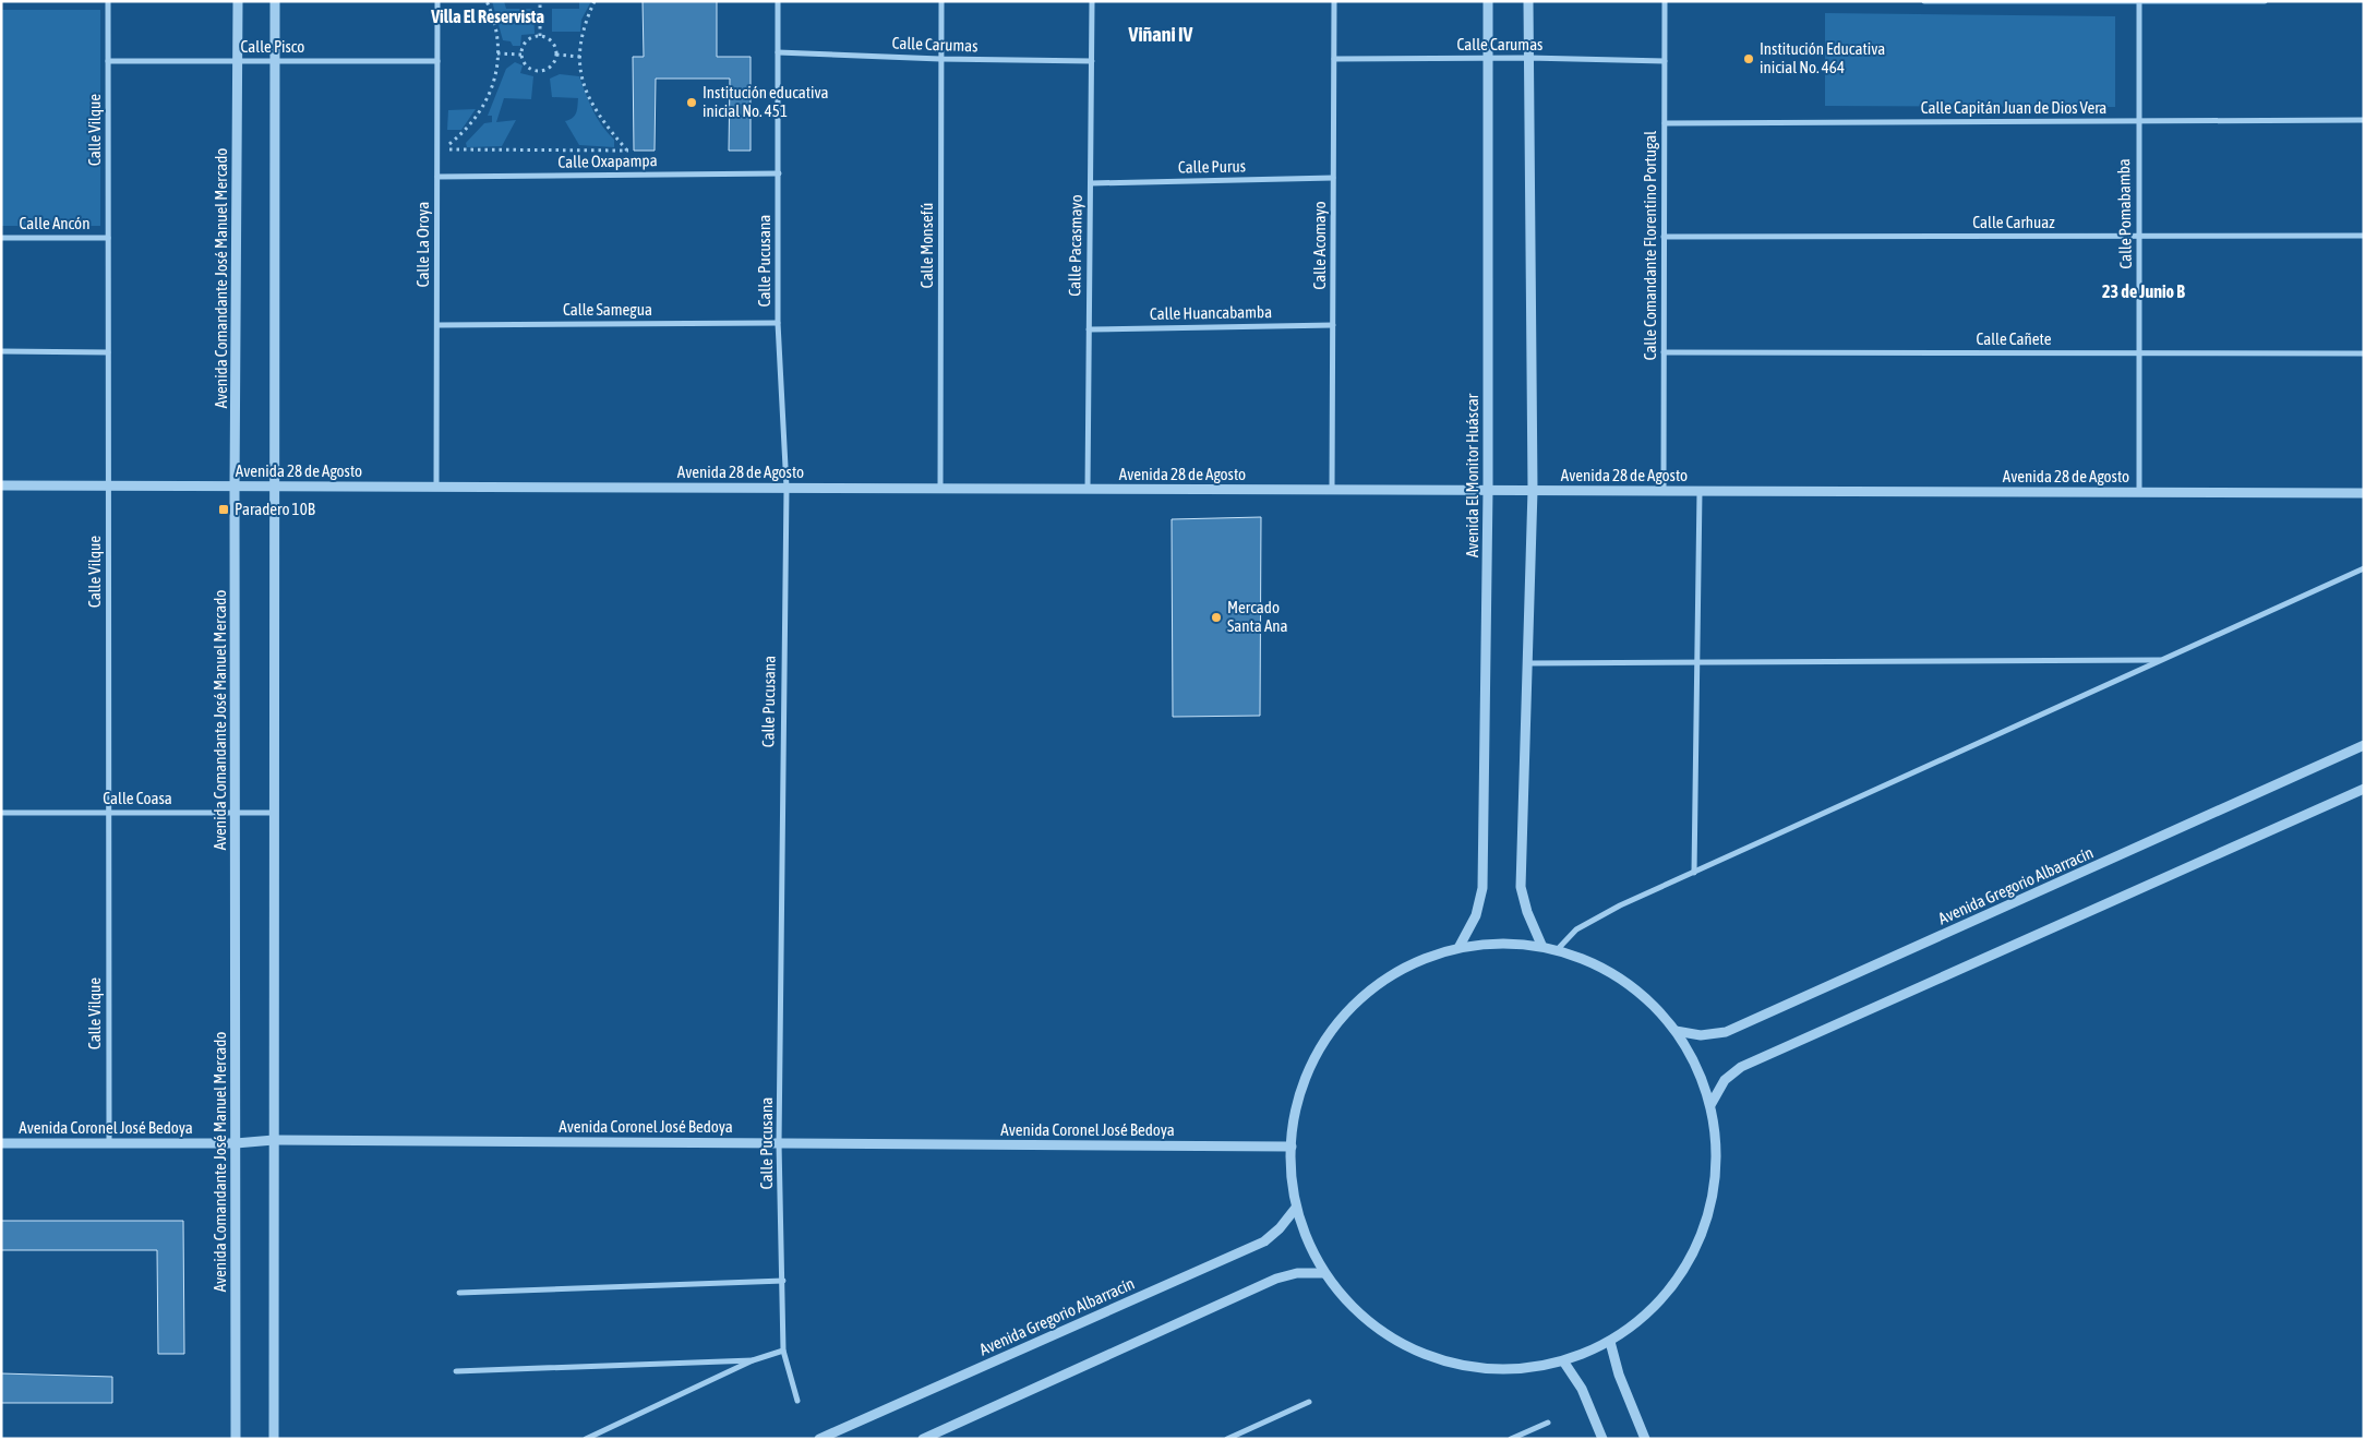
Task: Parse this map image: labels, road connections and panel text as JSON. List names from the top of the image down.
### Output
{
  "streets": {
    "street": [
      "Calle Carumas",
      "Calle Pisco",
      "Calle Capitán Juan de Dios Vera",
      "Calle Vilque",
      "Calle Oxapampa",
      "Calle Purus",
      "Calle Pomabamba",
      "Calle Carhuaz",
      "Calle Ancón",
      "Calle La Oroya",
      "Calle Monsefú",
      "Calle Pacasmayo",
      "Calle Acomayo",
      "Calle Comandante Florentino Portugal",
      "Calle Pucusana",
      "Avenida Comandante José Manuel Mercado",
      "Calle Samegua",
      "Calle Huancabamba",
      "Calle Cañete",
      "Avenida 28 de Agosto",
      "Avenida El Monitor Huáscar",
      "Calle Coasa",
      "Avenida Gregorio Albarracín",
      "Avenida Coronel José Bedoya"
    ]
  },
  "crossings": [
    ["Calle Carumas", "Calle Monsefú"],
    ["Calle Carumas", "Calle Pacasmayo"],
    ["Calle Carumas", "Calle Acomayo"],
    ["Calle Carumas", "Calle Comandante Florentino Portugal"],
    ["Calle Carumas", "Calle Pucusana"],
    ["Calle Carumas", "Avenida El Monitor Huáscar"],
    ["Calle Pisco", "Calle Vilque"],
    ["Calle Pisco", "Calle La Oroya"],
    ["Calle Pisco", "Avenida Comandante José Manuel Mercado"],
    ["Calle Capitán Juan de Dios Vera", "Calle Pomabamba"],
    ["Calle Capitán Juan de Dios Vera", "Calle Comandante Florentino Portugal"],
    ["Calle Vilque", "Calle Ancón"],
    ["Calle Vilque", "Avenida 28 de Agosto"],
    ["Calle Vilque", "Calle Coasa"],
    ["Calle Vilque", "Avenida Coronel José Bedoya"],
    ["Calle Oxapampa", "Calle La Oroya"],
    ["Calle Oxapampa", "Calle Pucusana"],
    ["Calle Purus", "Calle Pacasmayo"],
    ["Calle Purus", "Calle Acomayo"],
    ["Calle Pomabamba", "Calle Carhuaz"],
    ["Calle Pomabamba", "Calle Cañete"],
    ["Calle Pomabamba", "Avenida 28 de Agosto"],
    ["Calle Carhuaz", "Calle Comandante Florentino Portugal"],
    ["Calle La Oroya", "Calle Samegua"],
    ["Calle La Oroya", "Avenida 28 de Agosto"],
    ["Calle Monsefú", "Avenida 28 de Agosto"],
    ["Calle Pacasmayo", "Calle Huancabamba"],
    ["Calle Pacasmayo", "Avenida 28 de Agosto"],
    ["Calle Acomayo", "Calle Huancabamba"],
    ["Calle Acomayo", "Avenida 28 de Agosto"],
    ["Calle Comandante Florentino Portugal", "Calle Cañete"],
    ["Calle Comandante Florentino Portugal", "Avenida 28 de Agosto"],
    ["Calle Pucusana", "Calle Samegua"],
    ["Calle Pucusana", "Avenida 28 de Agosto"],
    ["Calle Pucusana", "Avenida Coronel José Bedoya"],
    ["Avenida Comandante José Manuel Mercado", "Avenida 28 de Agosto"],
    ["Avenida Comandante José Manuel Mercado", "Calle Coasa"],
    ["Avenida Comandante José Manuel Mercado", "Avenida Coronel José Bedoya"],
    ["Avenida 28 de Agosto", "Avenida El Monitor Huáscar"]
  ],
  "districts": ["Villa El Reservista", "Viñani IV", "23 de Junio B"],
  "places": {
    "other": ["Institución Educativa inicial No. 464", "Institución educativa inicial No. 451", "Mercado Santa Ana"],
    "transit": ["Paradero 10B"]
  }
}
